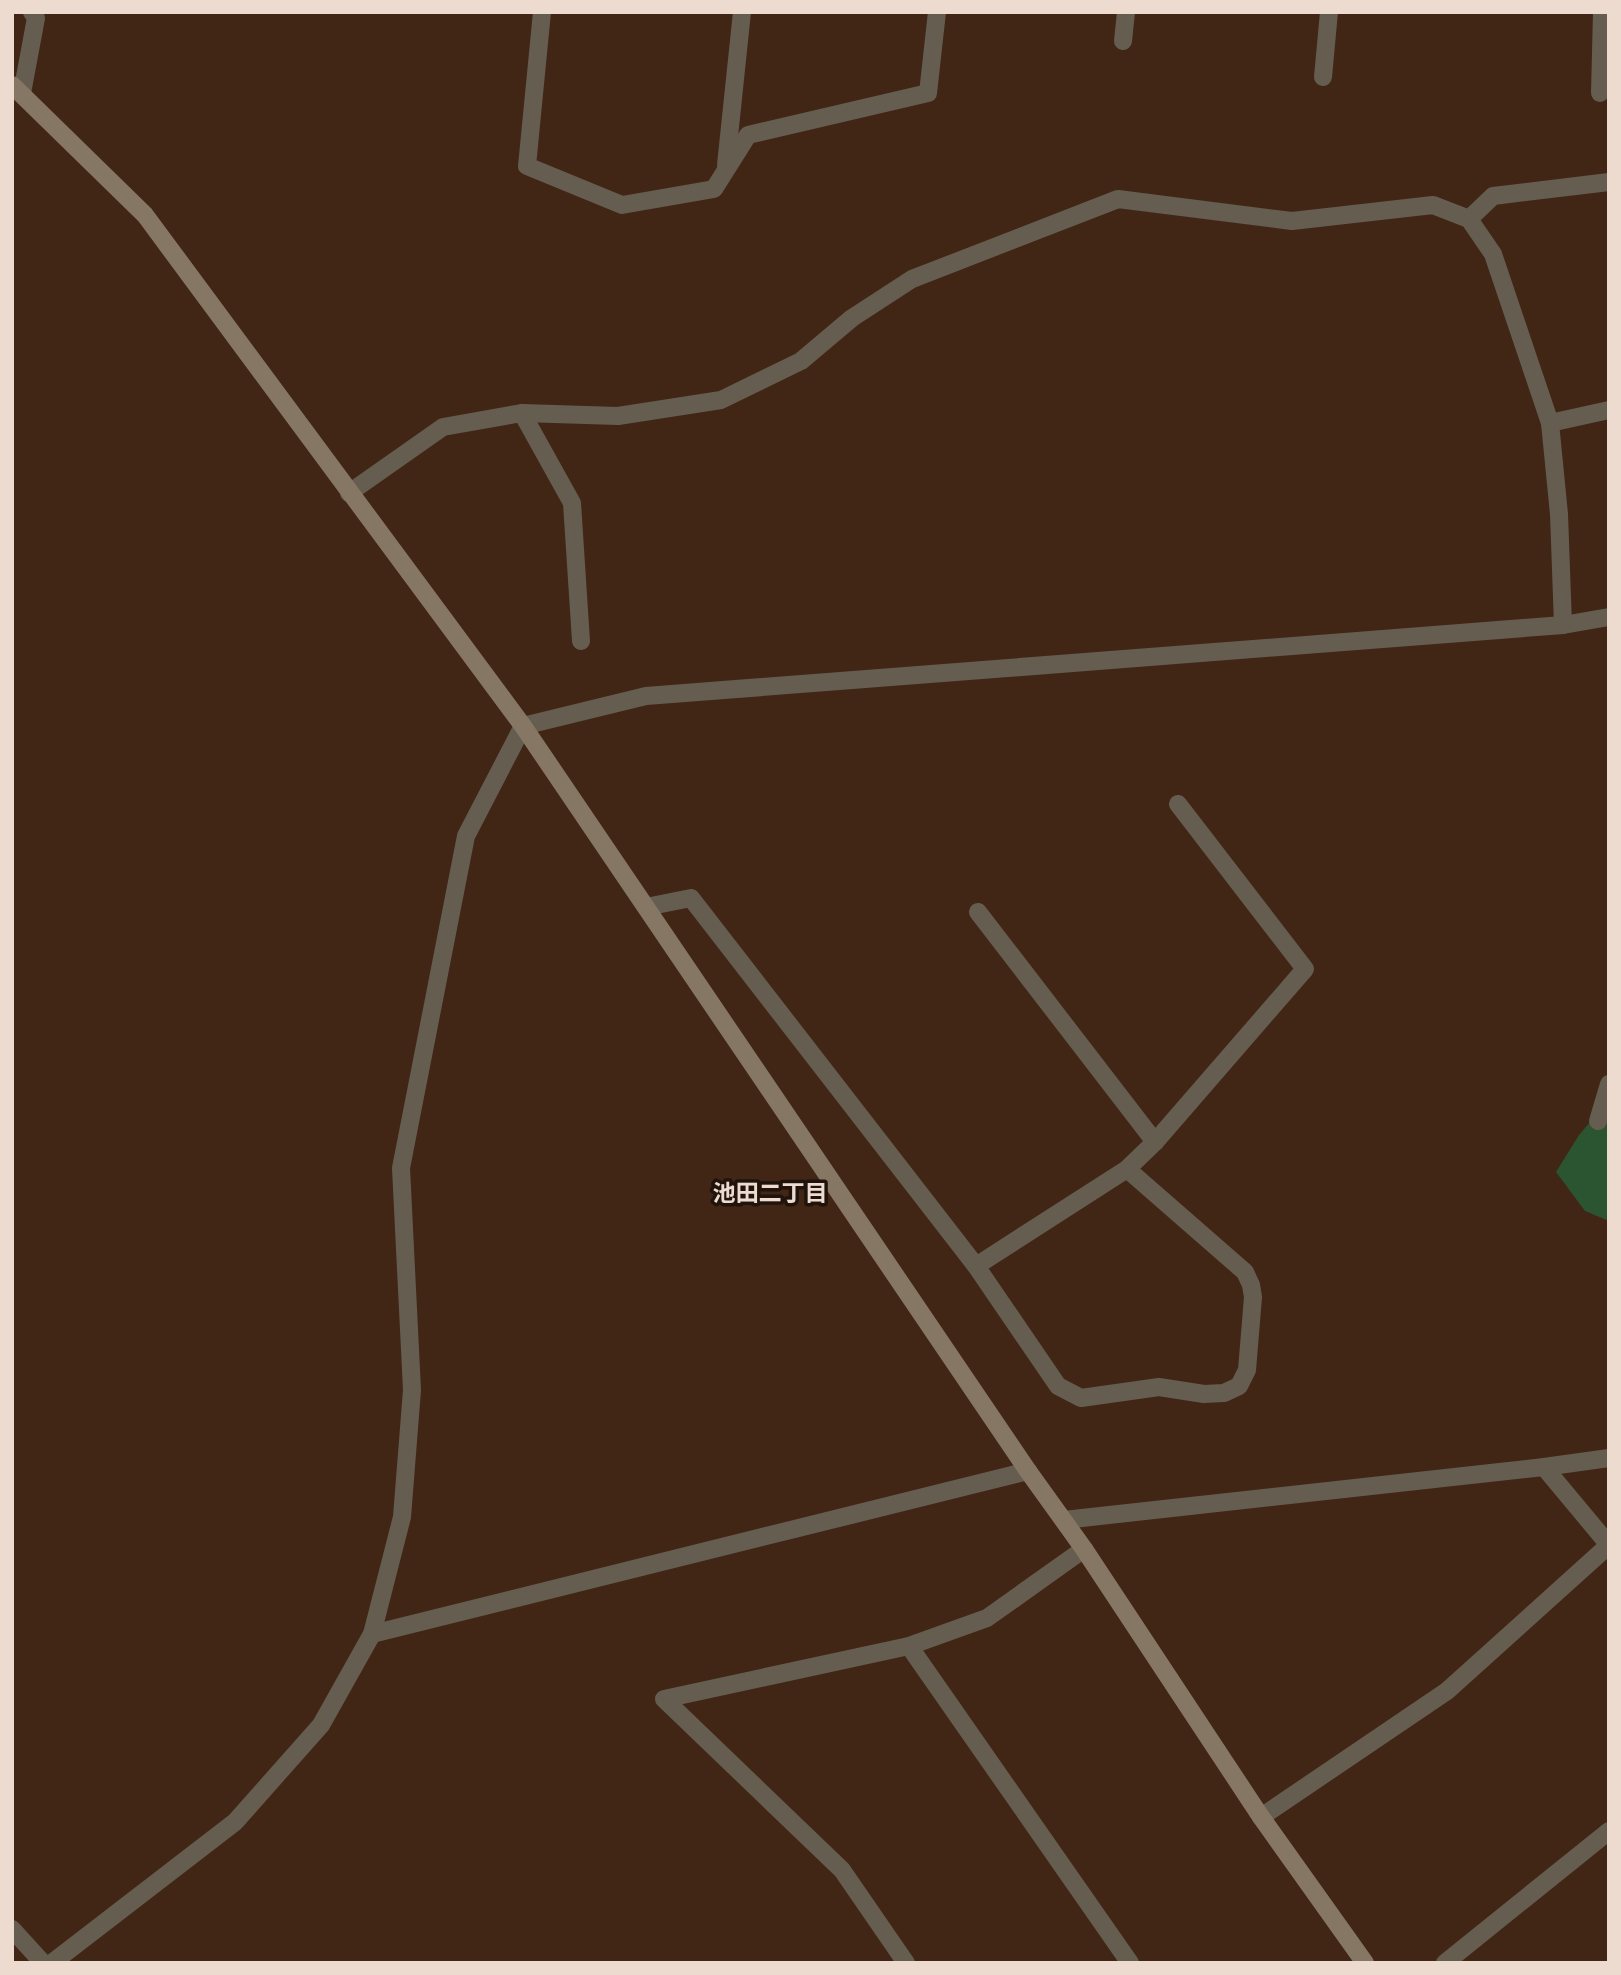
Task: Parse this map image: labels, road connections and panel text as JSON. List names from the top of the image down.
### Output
{
  "districts": ["池田二丁目"]
}
